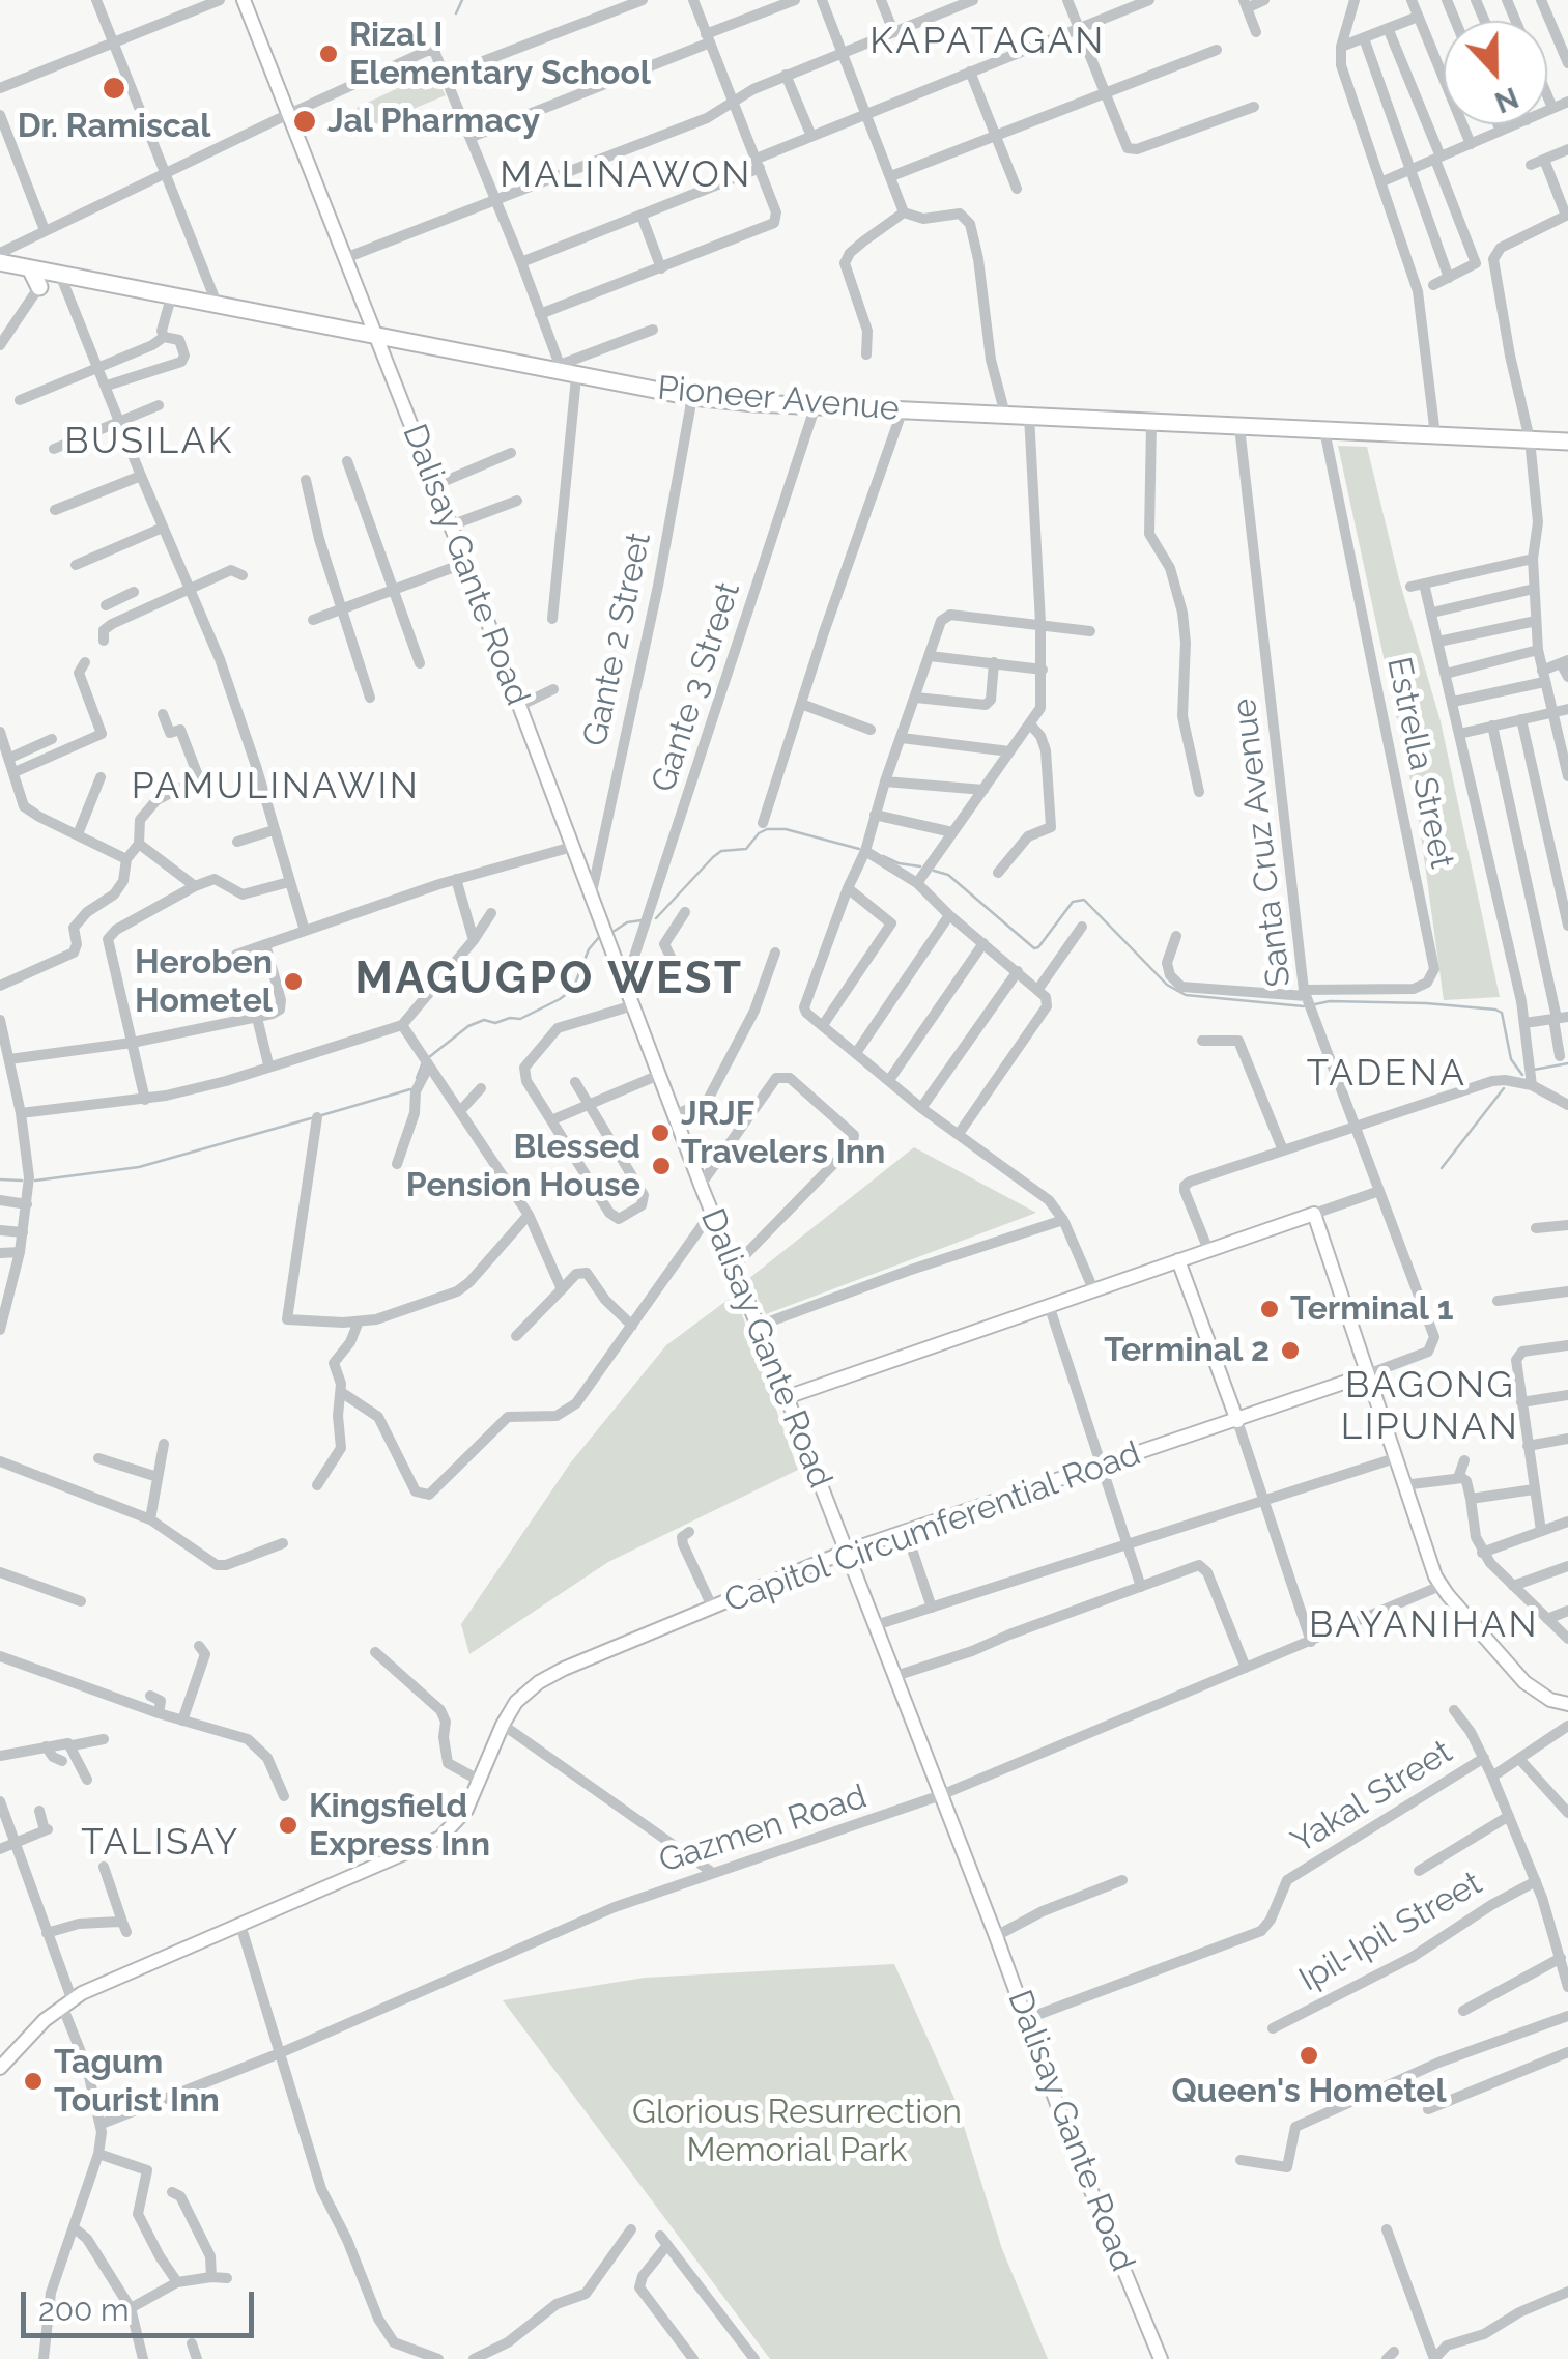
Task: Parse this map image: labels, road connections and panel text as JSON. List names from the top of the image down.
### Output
{
  "streets": {
    "highway": ["Pioneer Avenue"],
    "main road": ["Dalisay Gante Road", "Capitol Circumferential Road"],
    "street": [
      "Gante 2 Street",
      "Gante 3 Street",
      "Estrella Street",
      "Santa Cruz Avenue",
      "Yakal Street",
      "Gazmen Road",
      "Ipil-Ipil Street"
    ]
  },
  "crossings": [
    ["Pioneer Avenue", "Dalisay Gante Road"],
    ["Pioneer Avenue", "Gante 2 Street"],
    ["Pioneer Avenue", "Gante 3 Street"],
    ["Pioneer Avenue", "Estrella Street"],
    ["Pioneer Avenue", "Santa Cruz Avenue"],
    ["Dalisay Gante Road", "Gante 2 Street"],
    ["Dalisay Gante Road", "Gante 3 Street"],
    ["Dalisay Gante Road", "Capitol Circumferential Road"],
    ["Dalisay Gante Road", "Yakal Street"],
    ["Dalisay Gante Road", "Gazmen Road"],
    ["Estrella Street", "Santa Cruz Avenue"],
    ["Santa Cruz Avenue", "Capitol Circumferential Road"]
  ],
  "districts": [
    "KAPATAGAN",
    "MALINAWON",
    "BUSILAK",
    "PAMULINAWIN",
    "MAGUGPO WEST",
    "TADENA",
    "BAGONG LIPUNAN",
    "BAYANIHAN",
    "TALISAY"
  ],
  "parks": ["Glorious Resurrection Memorial Park"],
  "places": [
    "Rizal I Elementary School",
    "Dr. Ramiscal",
    "Jal Pharmacy",
    "Heroben Hometel",
    "JRJF Travelers Inn",
    "Blessed Pension House",
    "Terminal 1",
    "Terminal 2",
    "Kingsfield Express Inn",
    "Queen's Hometel",
    "Tagum Tourist Inn"
  ],
  "scale_bar": "200 m",
  "north": "bottom"
}
